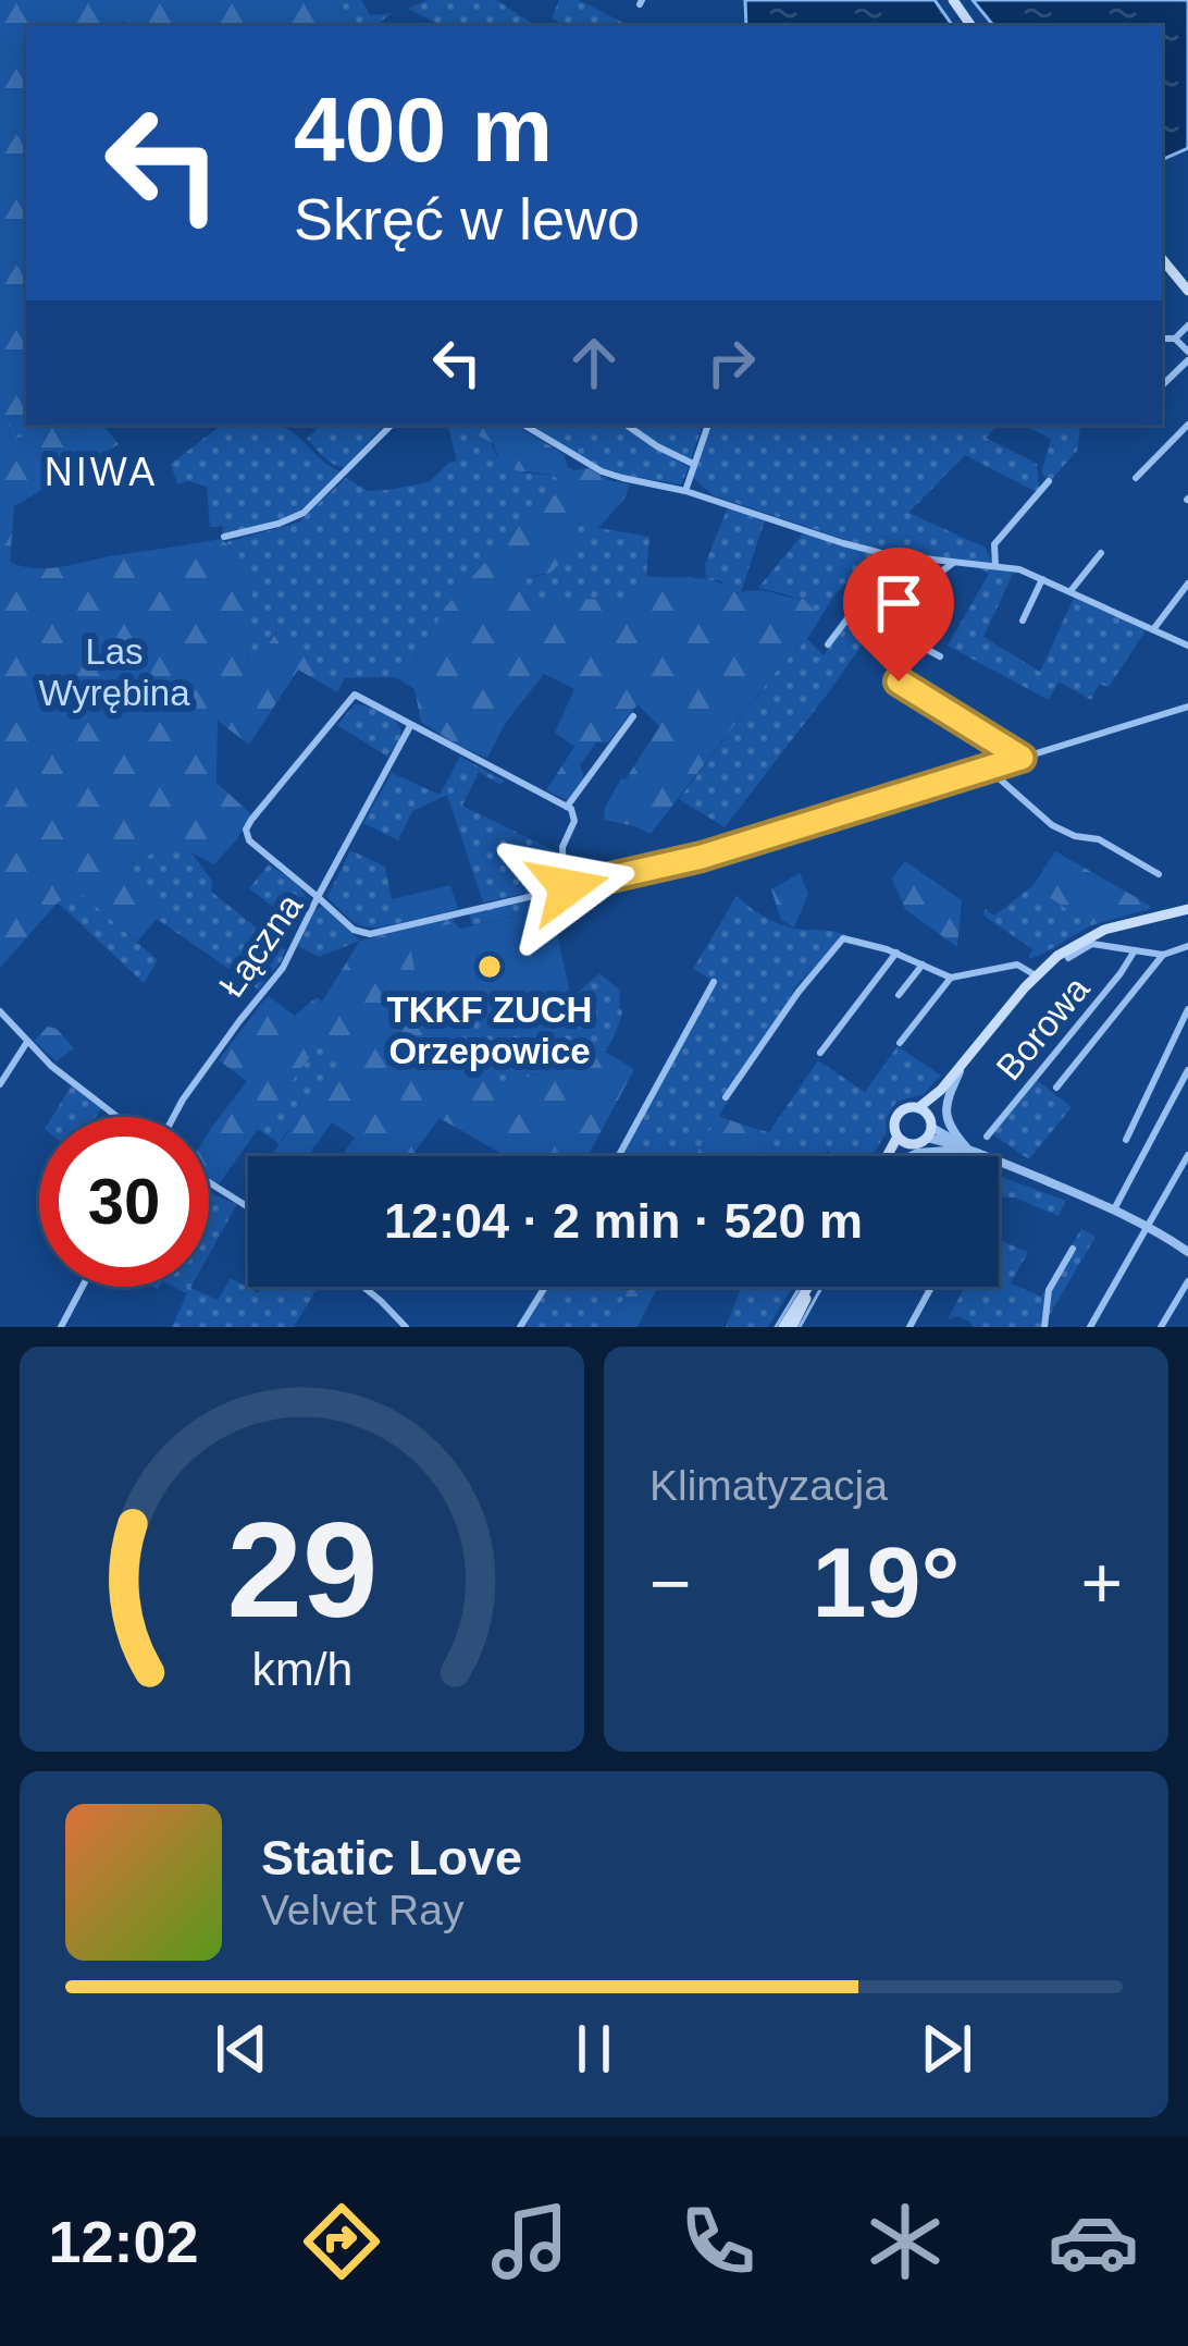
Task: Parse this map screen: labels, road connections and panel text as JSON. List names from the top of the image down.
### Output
{
  "streets": {
    "street": ["Łączna", "Borowa"]
  },
  "districts": ["NIWA"],
  "parks": ["Las Wyrębina"],
  "places": ["TKKF ZUCH Orzepowice"],
  "page": {
    "turn": ["400 m", "Skręć w lewo"],
    "limit": "30",
    "trip": "12:04 · 2 min · 520 m",
    "tile": "Klimatyzacja",
    "heat": ["−", "19°", "+"],
    "song": ["Static Love", "Velvet Ray"],
    "tabs": "12:02",
    "gauge": ["29", "km/h"]
  }
}
